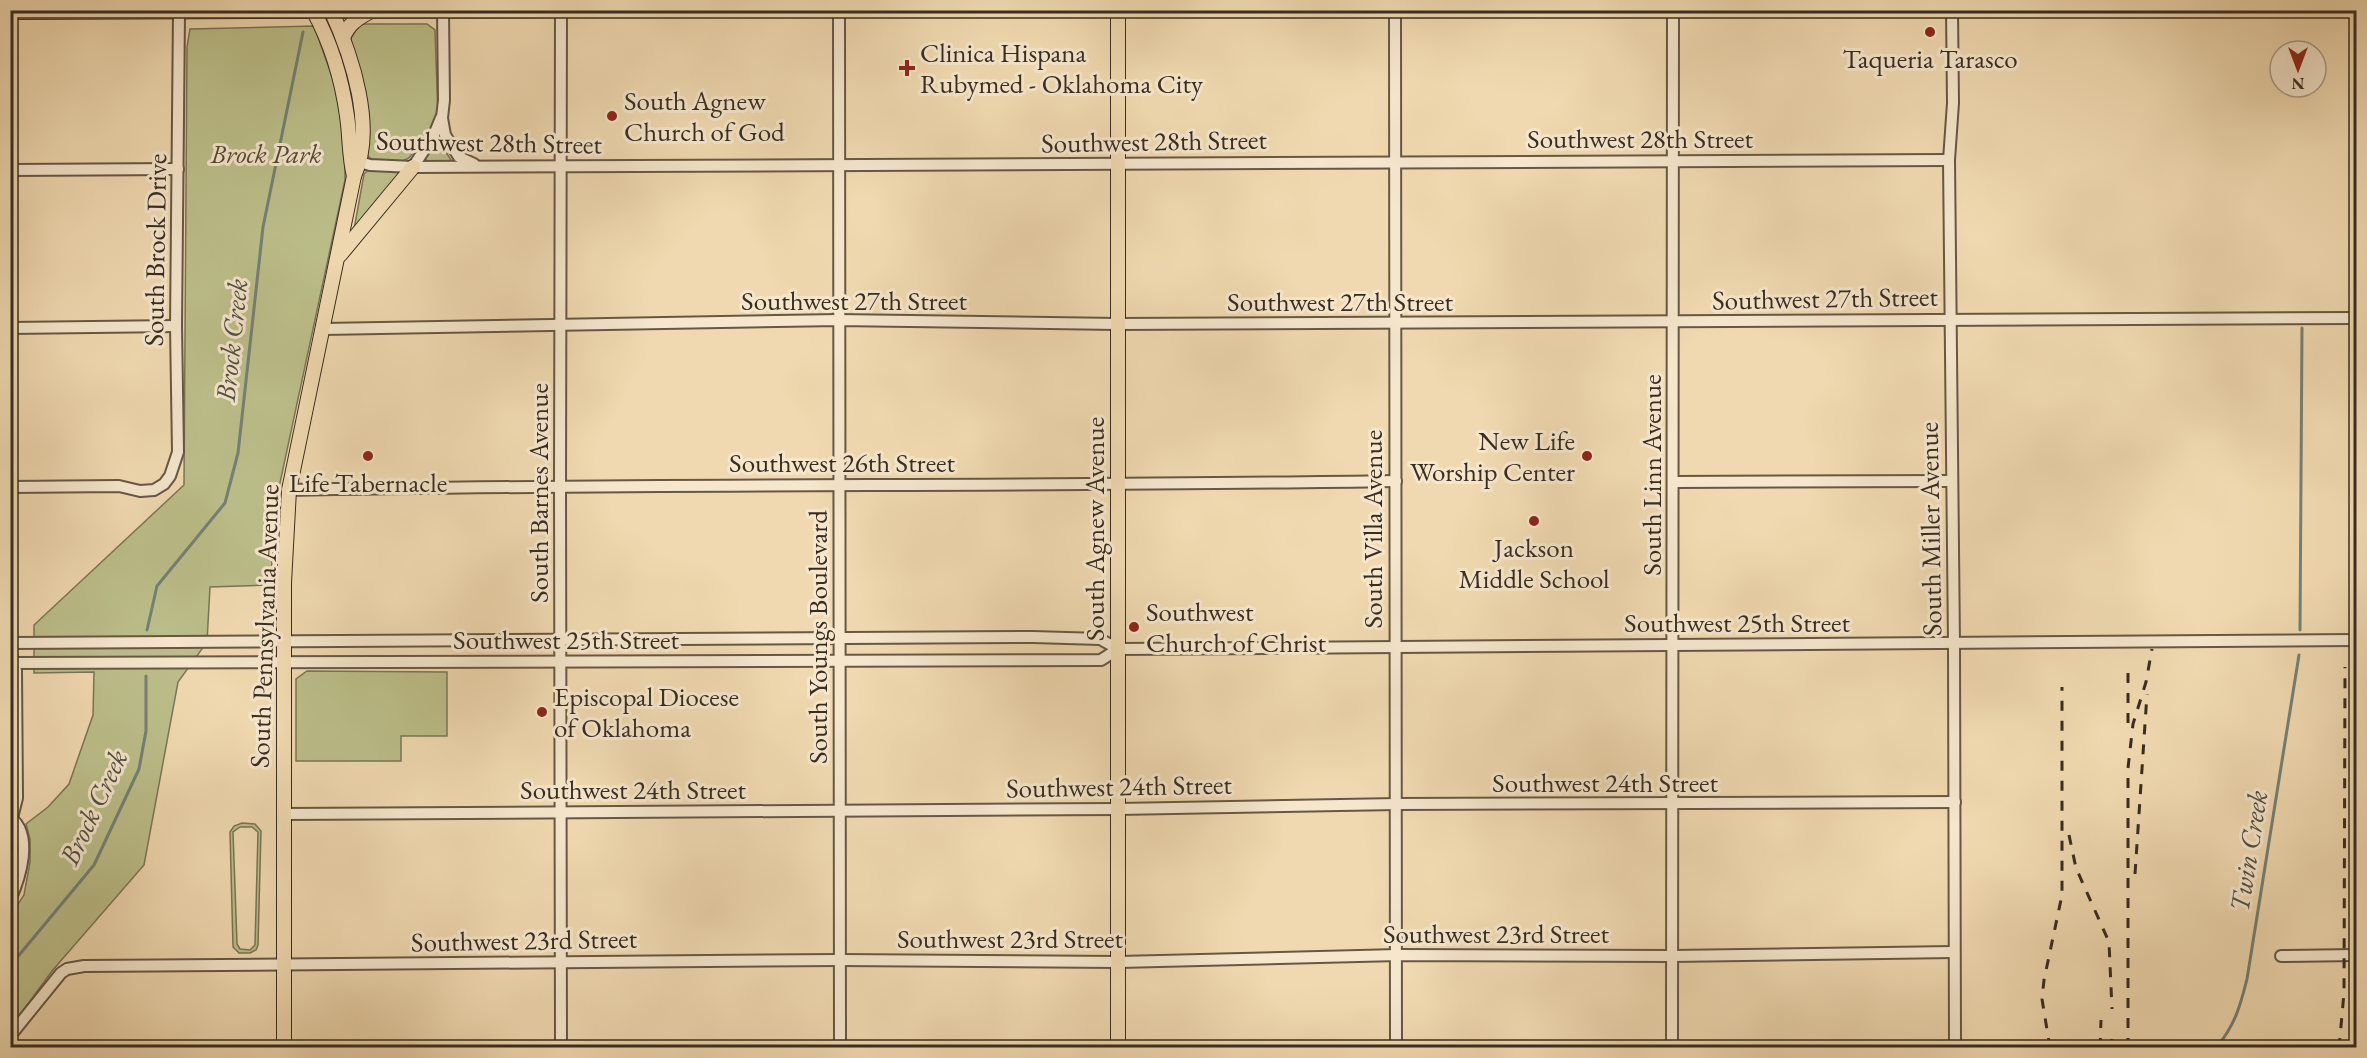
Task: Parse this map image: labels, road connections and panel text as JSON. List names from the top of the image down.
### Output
{
  "streets": {
    "main road": ["South Agnew Avenue", "South Pennsylvania Avenue"],
    "street": [
      "Southwest 28th Street",
      "South Brock Drive",
      "Southwest 27th Street",
      "Southwest 26th Street",
      "South Linn Avenue",
      "South Barnes Avenue",
      "South Villa Avenue",
      "South Miller Avenue",
      "Southwest 25th Street",
      "South Youngs Boulevard",
      "Southwest 24th Street",
      "Southwest 23rd Street"
    ]
  },
  "crossings": [
    ["Southwest 28th Street", "South Linn Avenue"],
    ["Southwest 28th Street", "South Barnes Avenue"],
    ["Southwest 28th Street", "South Agnew Avenue"],
    ["Southwest 28th Street", "South Villa Avenue"],
    ["Southwest 28th Street", "South Miller Avenue"],
    ["Southwest 28th Street", "South Pennsylvania Avenue"],
    ["Southwest 28th Street", "South Youngs Boulevard"],
    ["Southwest 27th Street", "South Linn Avenue"],
    ["Southwest 27th Street", "South Barnes Avenue"],
    ["Southwest 27th Street", "South Agnew Avenue"],
    ["Southwest 27th Street", "South Villa Avenue"],
    ["Southwest 27th Street", "South Miller Avenue"],
    ["Southwest 27th Street", "South Pennsylvania Avenue"],
    ["Southwest 27th Street", "South Youngs Boulevard"],
    ["Southwest 26th Street", "South Barnes Avenue"],
    ["Southwest 26th Street", "South Agnew Avenue"],
    ["Southwest 26th Street", "South Villa Avenue"],
    ["Southwest 26th Street", "South Pennsylvania Avenue"],
    ["Southwest 26th Street", "South Youngs Boulevard"],
    ["South Linn Avenue", "Southwest 25th Street"],
    ["South Linn Avenue", "Southwest 24th Street"],
    ["South Linn Avenue", "Southwest 23rd Street"],
    ["South Barnes Avenue", "Southwest 25th Street"],
    ["South Barnes Avenue", "Southwest 24th Street"],
    ["South Barnes Avenue", "Southwest 23rd Street"],
    ["South Agnew Avenue", "Southwest 25th Street"],
    ["South Agnew Avenue", "Southwest 24th Street"],
    ["South Agnew Avenue", "Southwest 23rd Street"],
    ["South Villa Avenue", "Southwest 25th Street"],
    ["South Villa Avenue", "Southwest 24th Street"],
    ["South Villa Avenue", "Southwest 23rd Street"],
    ["South Miller Avenue", "Southwest 25th Street"],
    ["South Miller Avenue", "Southwest 24th Street"],
    ["South Miller Avenue", "Southwest 23rd Street"],
    ["Southwest 25th Street", "South Pennsylvania Avenue"],
    ["Southwest 25th Street", "South Youngs Boulevard"],
    ["South Pennsylvania Avenue", "Southwest 24th Street"],
    ["South Pennsylvania Avenue", "Southwest 23rd Street"],
    ["South Youngs Boulevard", "Southwest 24th Street"],
    ["South Youngs Boulevard", "Southwest 23rd Street"]
  ],
  "water": ["Brock Creek", "Twin Creek"],
  "parks": ["Brock Park"],
  "places": {
    "other": [
      "Taqueria Tarasco",
      "South Agnew Church of God",
      "Life Tabernacle",
      "New Life Worship Center",
      "Jackson Middle School",
      "Southwest Church of Christ",
      "Episcopal Diocese of Oklahoma"
    ],
    "health": ["Clinica Hispana Rubymed - Oklahoma City"]
  },
  "north": "bottom"
}
